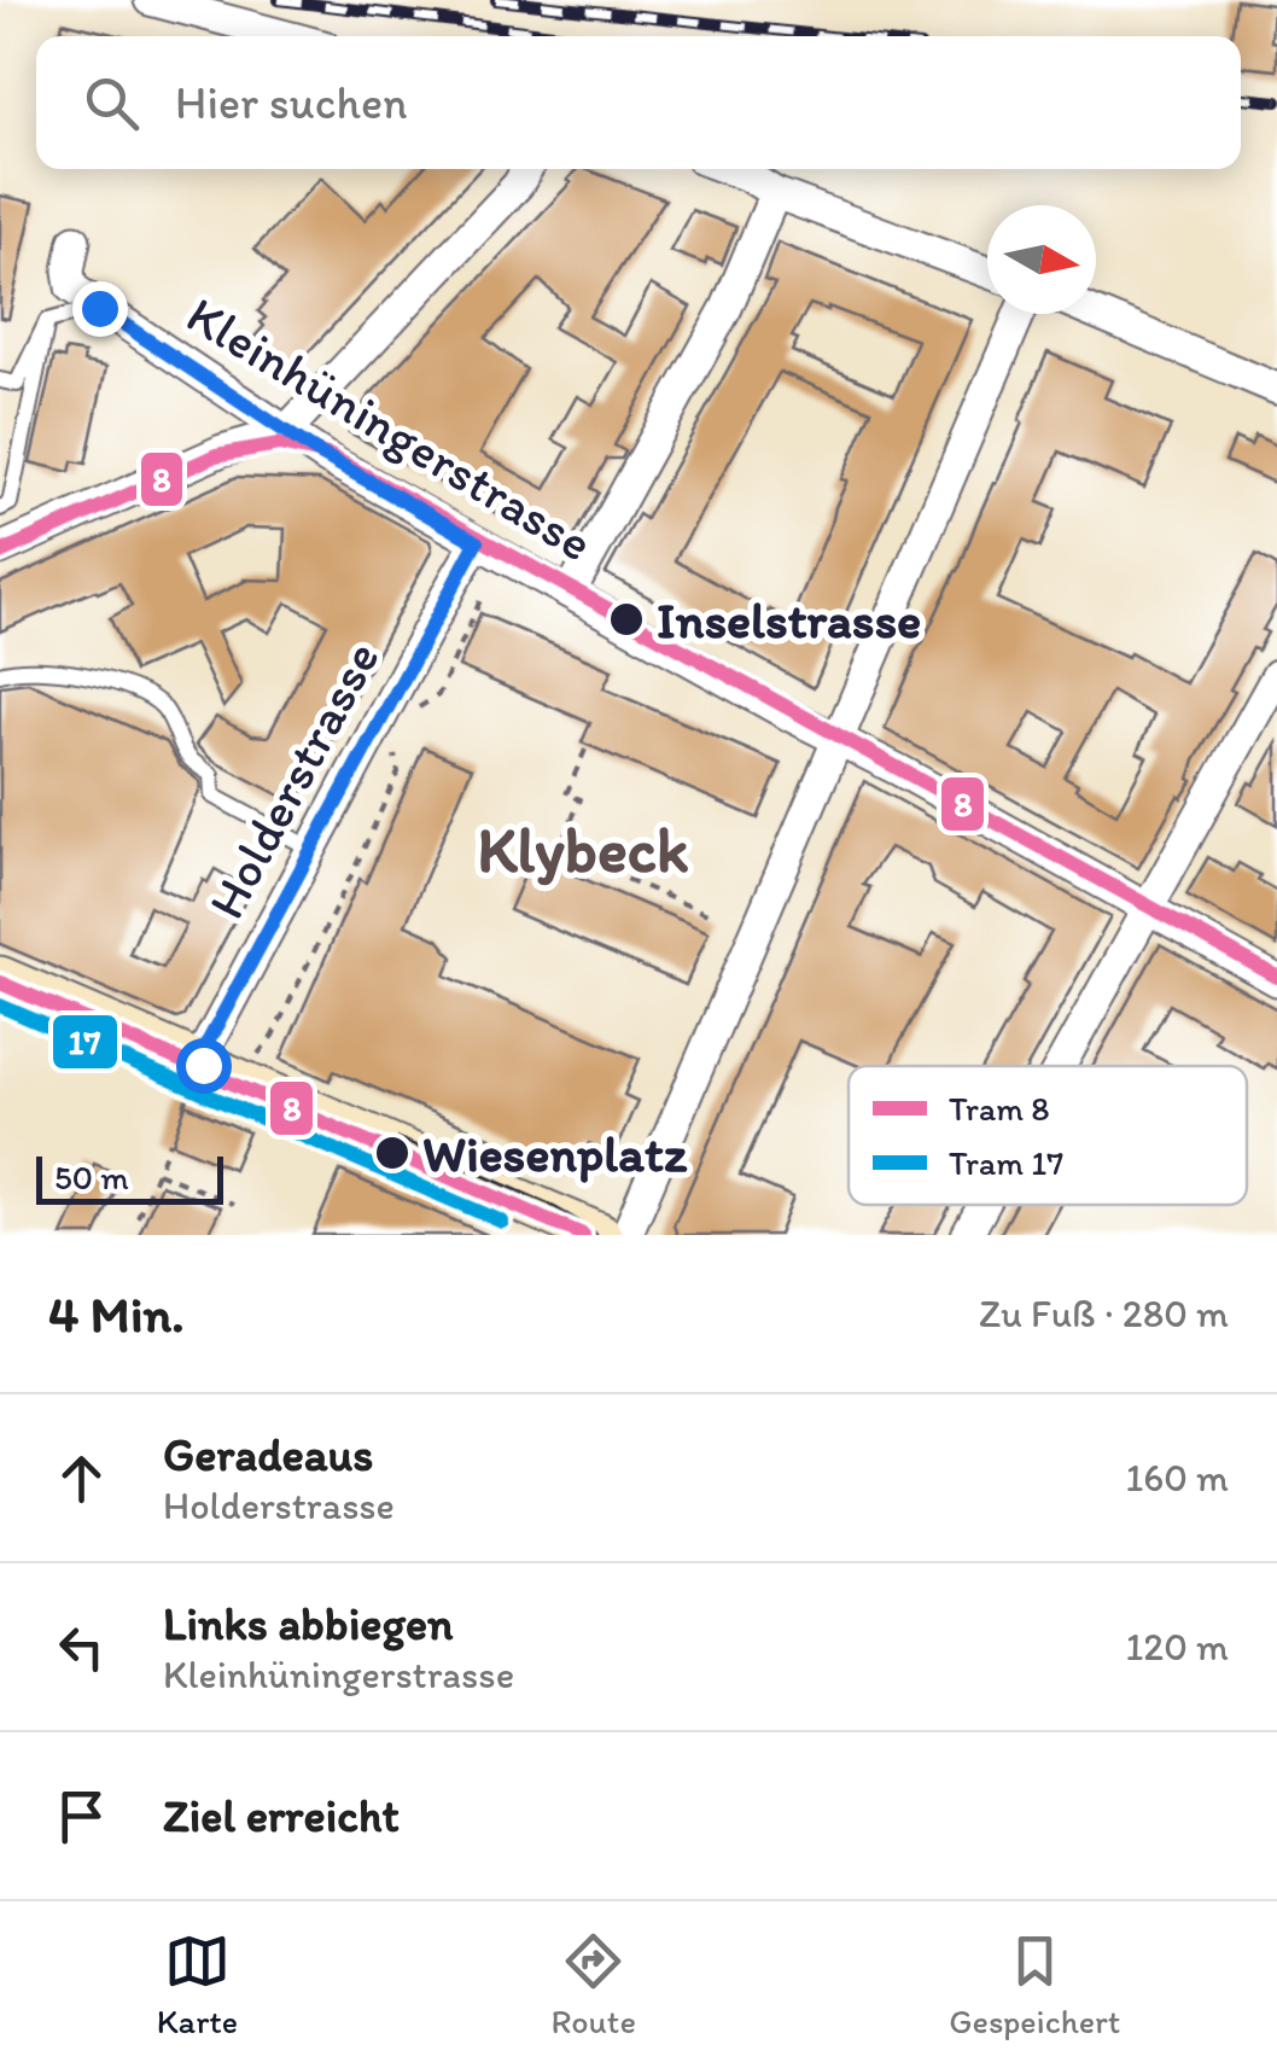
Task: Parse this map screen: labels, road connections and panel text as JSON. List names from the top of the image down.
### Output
{
  "streets": {
    "street": ["Kleinhüningerstrasse", "Holderstrasse"]
  },
  "crossings": [
    ["Kleinhüningerstrasse", "Holderstrasse"]
  ],
  "districts": ["Klybeck"],
  "places": ["Inselstrasse", "Wiesenplatz"],
  "lines": ["tram line 8", "tram line 17"],
  "legend": ["Tram 8", "Tram 17"],
  "scale_bar": "50 m",
  "north": "right",
  "page": {
    "search": "Hier suchen",
    "scale": "50 m",
    "heading": ["4 Min.", "Zu Fuß · 280 m"],
    "list": [
      ["Geradeaus", "Holderstrasse", "160 m"],
      ["Links abbiegen", "Kleinhüningerstrasse", "120 m"],
      "Ziel erreicht"
    ],
    "nav": ["Karte", "Route", "Gespeichert"]
  }
}
